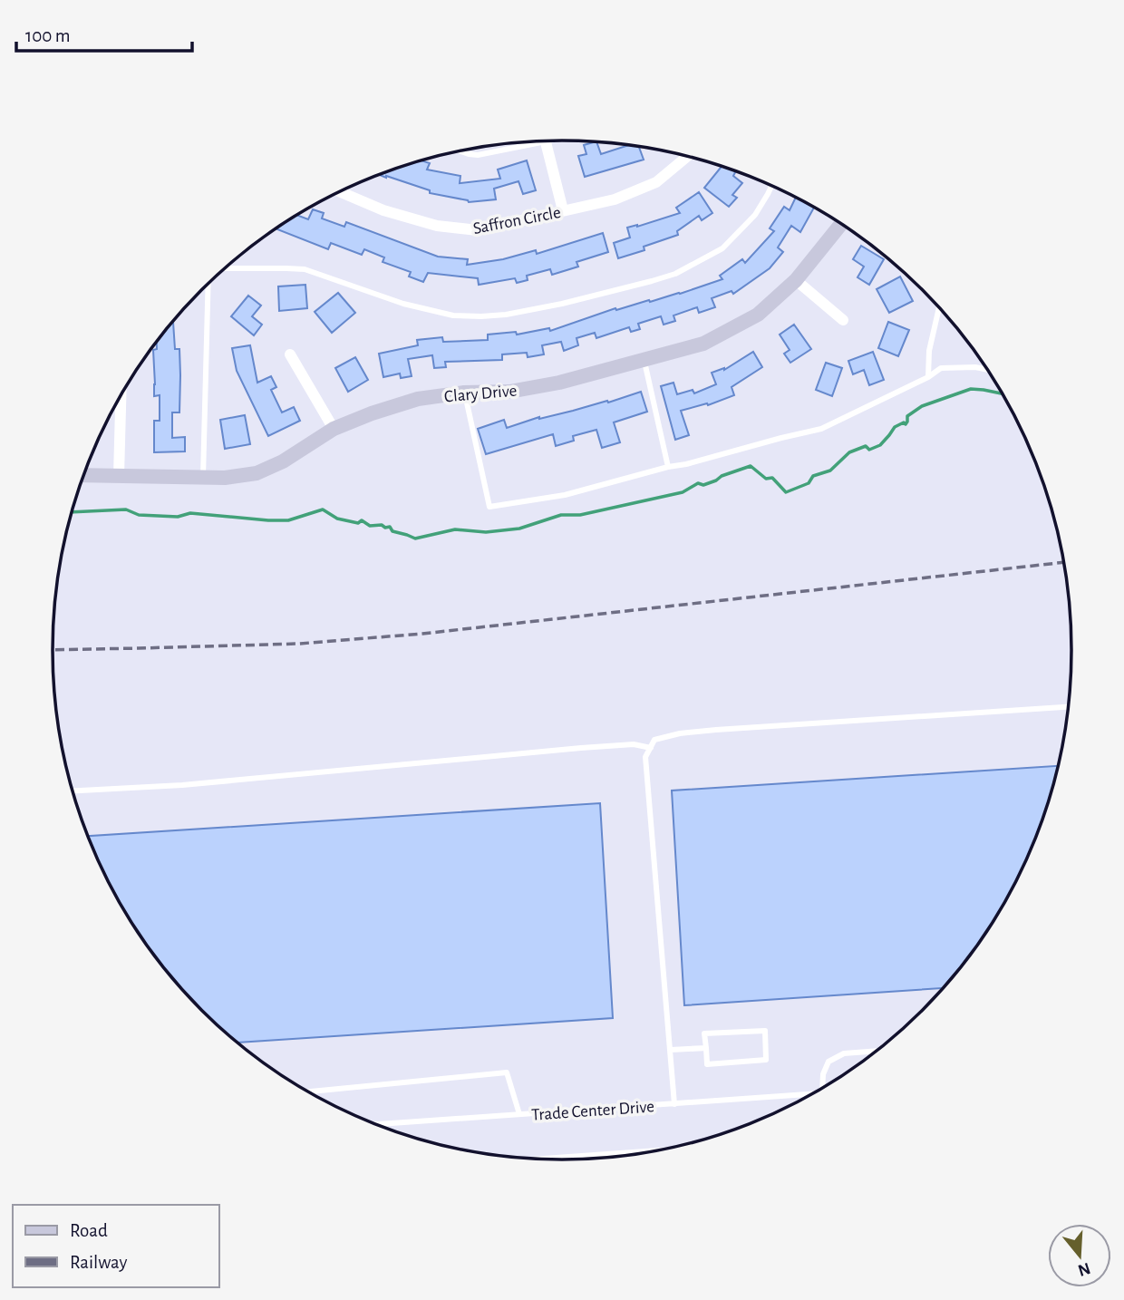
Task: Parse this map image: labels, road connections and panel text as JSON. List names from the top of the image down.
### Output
{
  "streets": {
    "street": ["Saffron Circle", "Clary Drive"],
    "lane": ["Trade Center Drive"]
  },
  "legend": ["Road", "Railway"],
  "scale_bar": "100 m",
  "north": "bottom"
}
